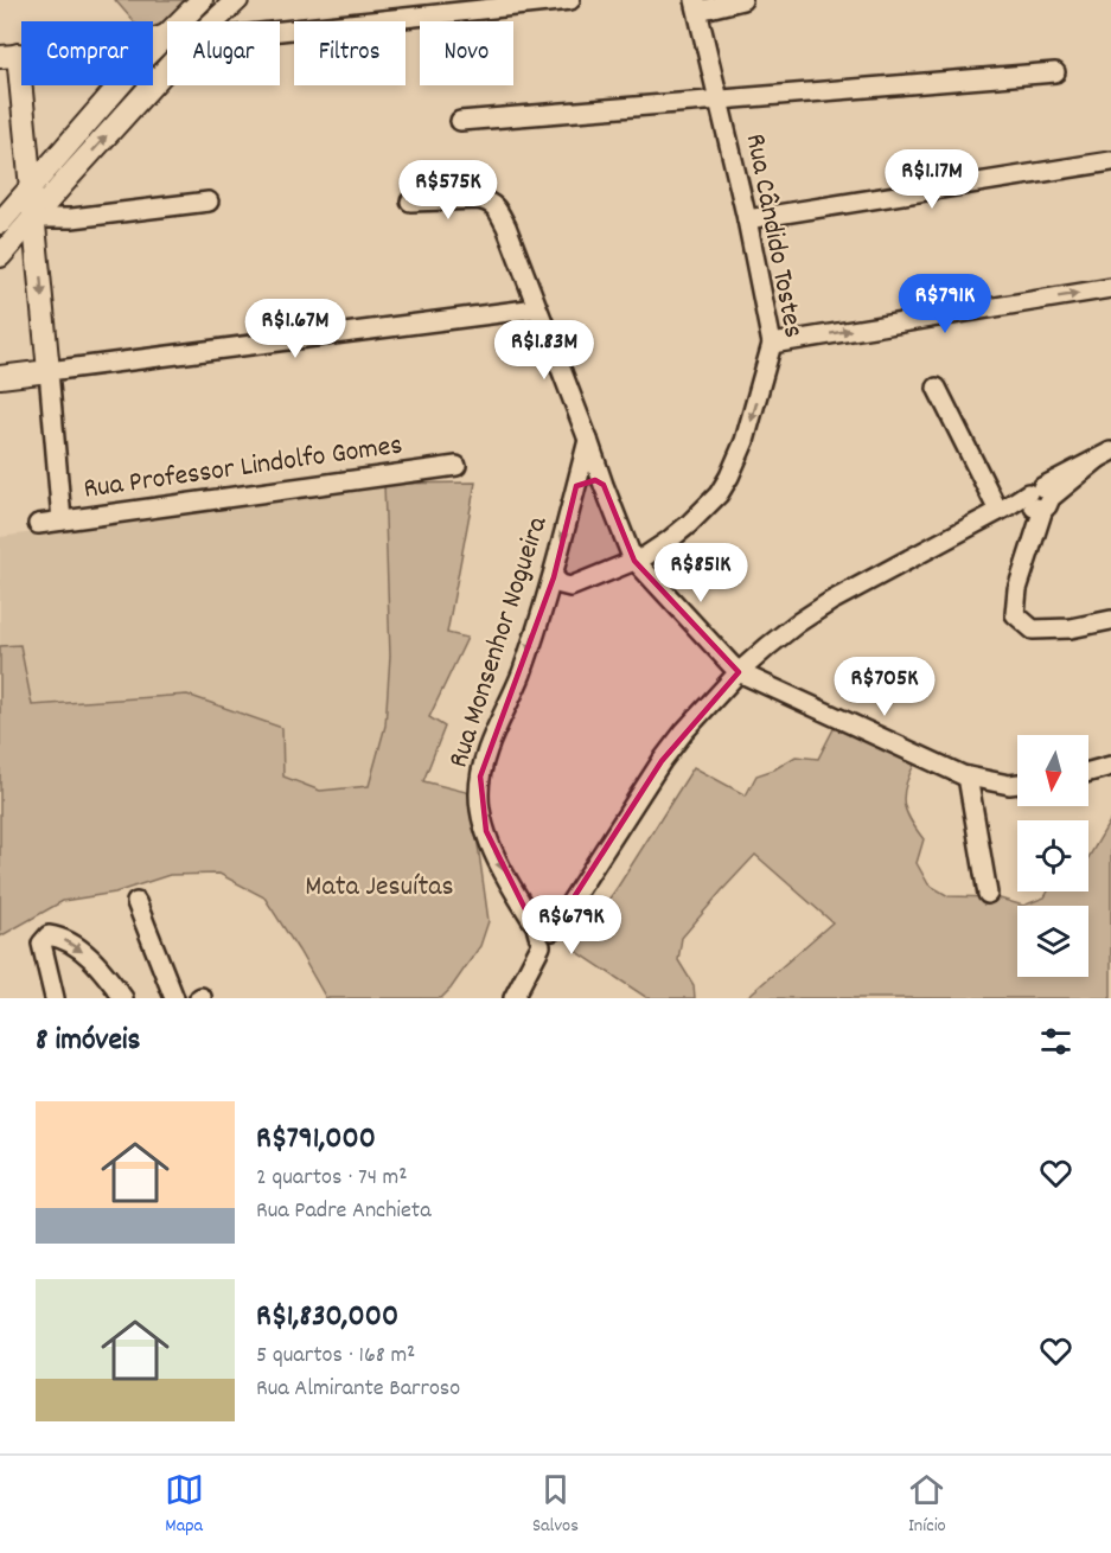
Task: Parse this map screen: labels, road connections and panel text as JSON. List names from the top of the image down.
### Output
{
  "streets": {
    "street": ["Rua Cândido Tostes", "Rua Professor Lindolfo Gomes", "Rua Monsenhor Nogueira"]
  },
  "crossings": [
    ["Rua Cândido Tostes", "Rua Monsenhor Nogueira"]
  ],
  "one_way": ["Rua Cândido Tostes", "Rua Monsenhor Nogueira"],
  "parks": ["Mata Jesuítas"],
  "north": "bottom",
  "page": {
    "chip": [
      "Comprar",
      "Alugar",
      "Filtros",
      "Novo"
    ],
    "price": [
      "R$1.17M",
      "R$575K",
      "R$791K",
      "R$1.67M",
      "R$1.83M",
      "R$851K",
      "R$705K",
      "R$679K"
    ],
    "heading": "8 imóveis",
    "list": [
      {
        "name": "R$791,000",
        "note": "2 quartos · 74 m² · Rua Padre Anchieta"
      },
      {
        "name": "R$1,830,000",
        "note": "5 quartos · 168 m² · Rua Almirante Barroso"
      }
    ],
    "tabs": ["Mapa", "Salvos", "Início"]
  }
}
